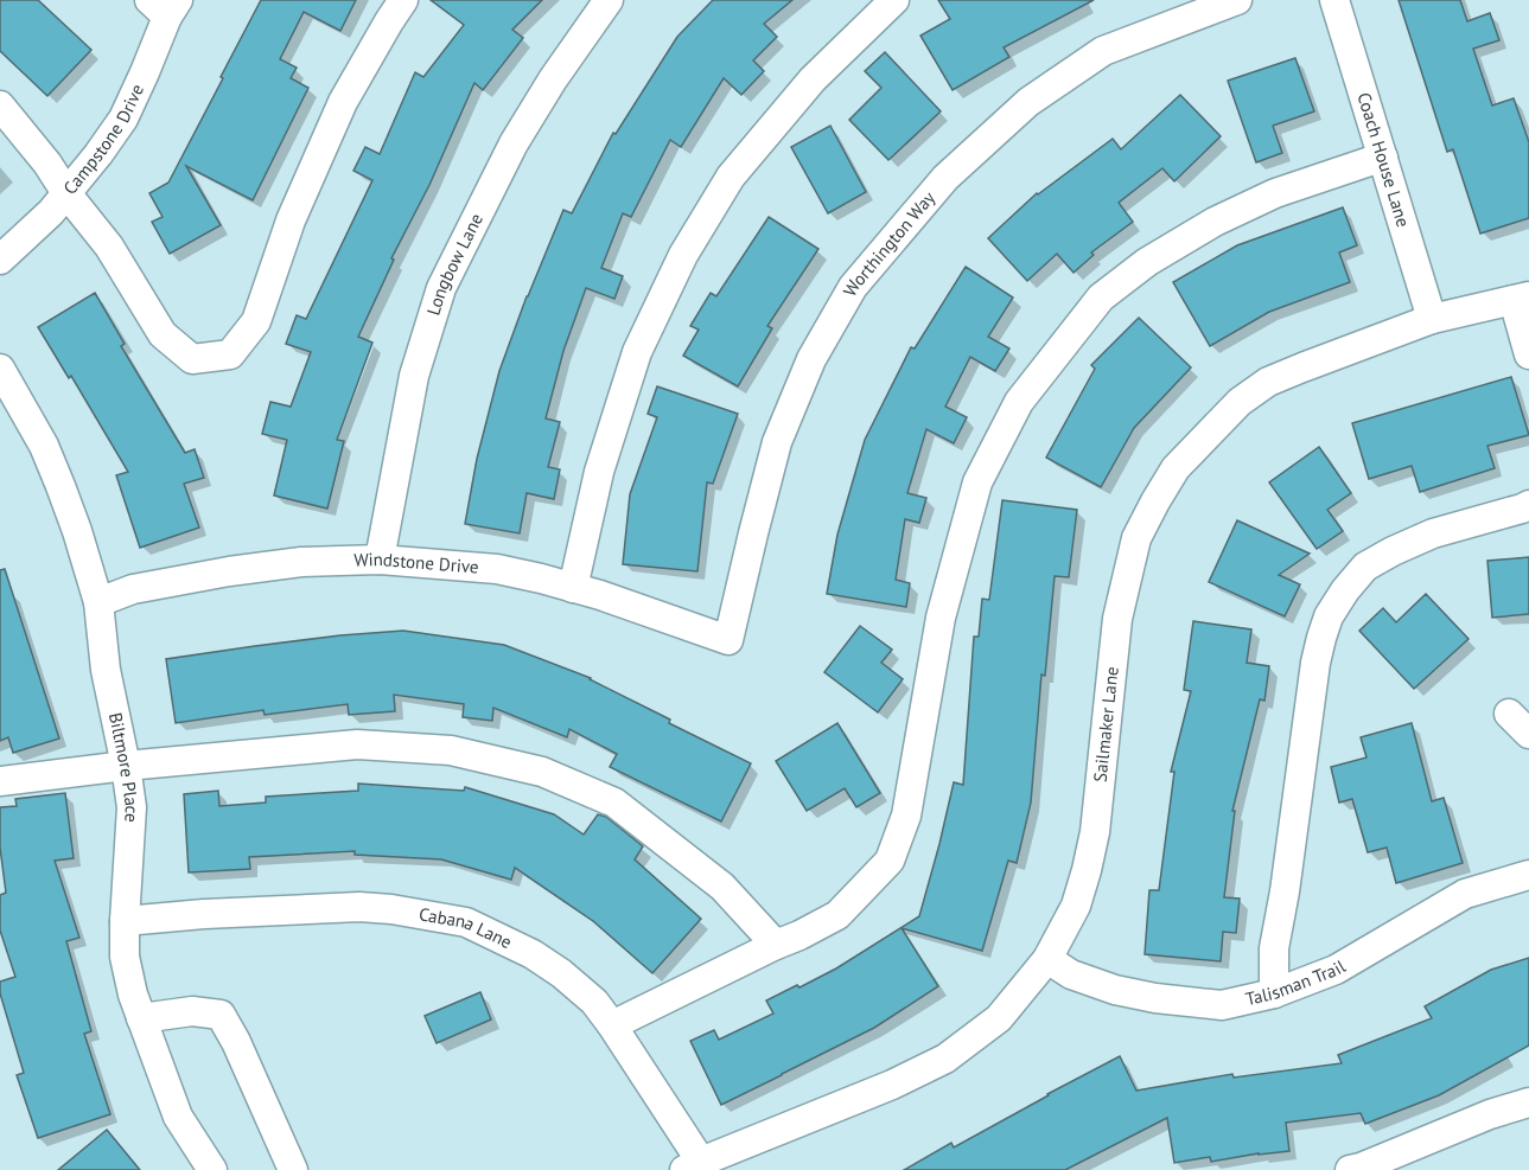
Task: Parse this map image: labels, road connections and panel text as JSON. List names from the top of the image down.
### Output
{
  "streets": {
    "street": [
      "Campstone Drive",
      "Coach House Lane",
      "Worthington Way",
      "Longbow Lane",
      "Windstone Drive",
      "Sailmaker Lane",
      "Biltmore Place",
      "Cabana Lane",
      "Talisman Trail"
    ]
  },
  "crossings": [
    ["Coach House Lane", "Sailmaker Lane"],
    ["Worthington Way", "Windstone Drive"],
    ["Longbow Lane", "Windstone Drive"],
    ["Windstone Drive", "Biltmore Place"],
    ["Sailmaker Lane", "Cabana Lane"],
    ["Sailmaker Lane", "Talisman Trail"],
    ["Biltmore Place", "Cabana Lane"]
  ]
}
